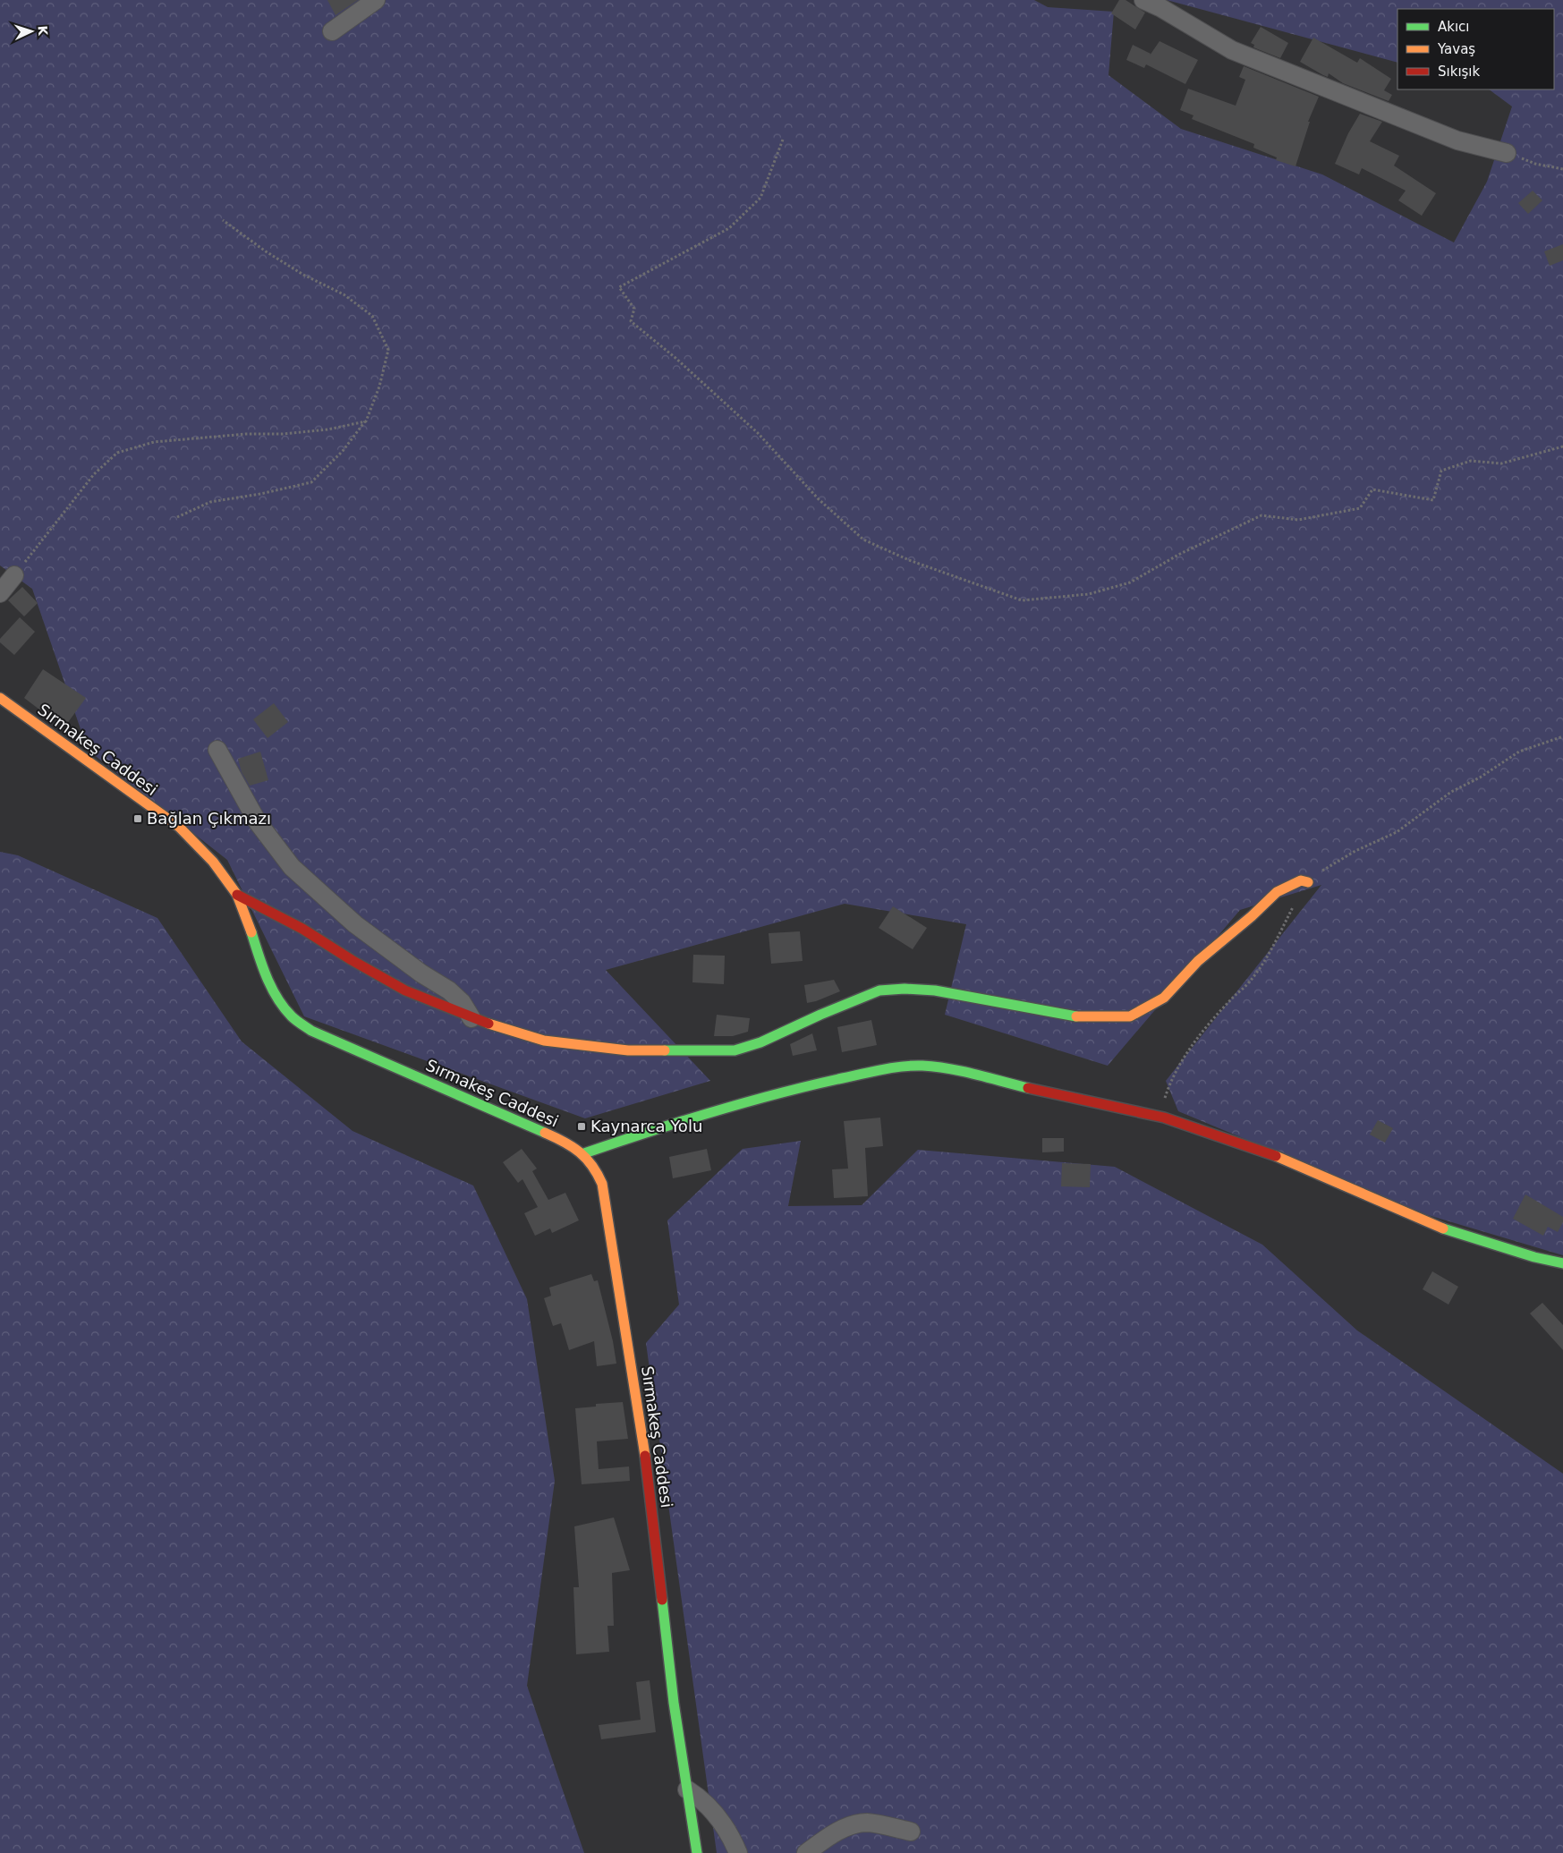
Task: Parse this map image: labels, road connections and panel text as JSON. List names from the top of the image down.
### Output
{
  "streets": {
    "street": ["Sırmakeş Caddesi"]
  },
  "places": {
    "transit": ["Bağlan Çıkmazı", "Kaynarca Yolu"]
  },
  "legend": ["Akıcı", "Yavaş", "Sıkışık"],
  "north": "right"
}
